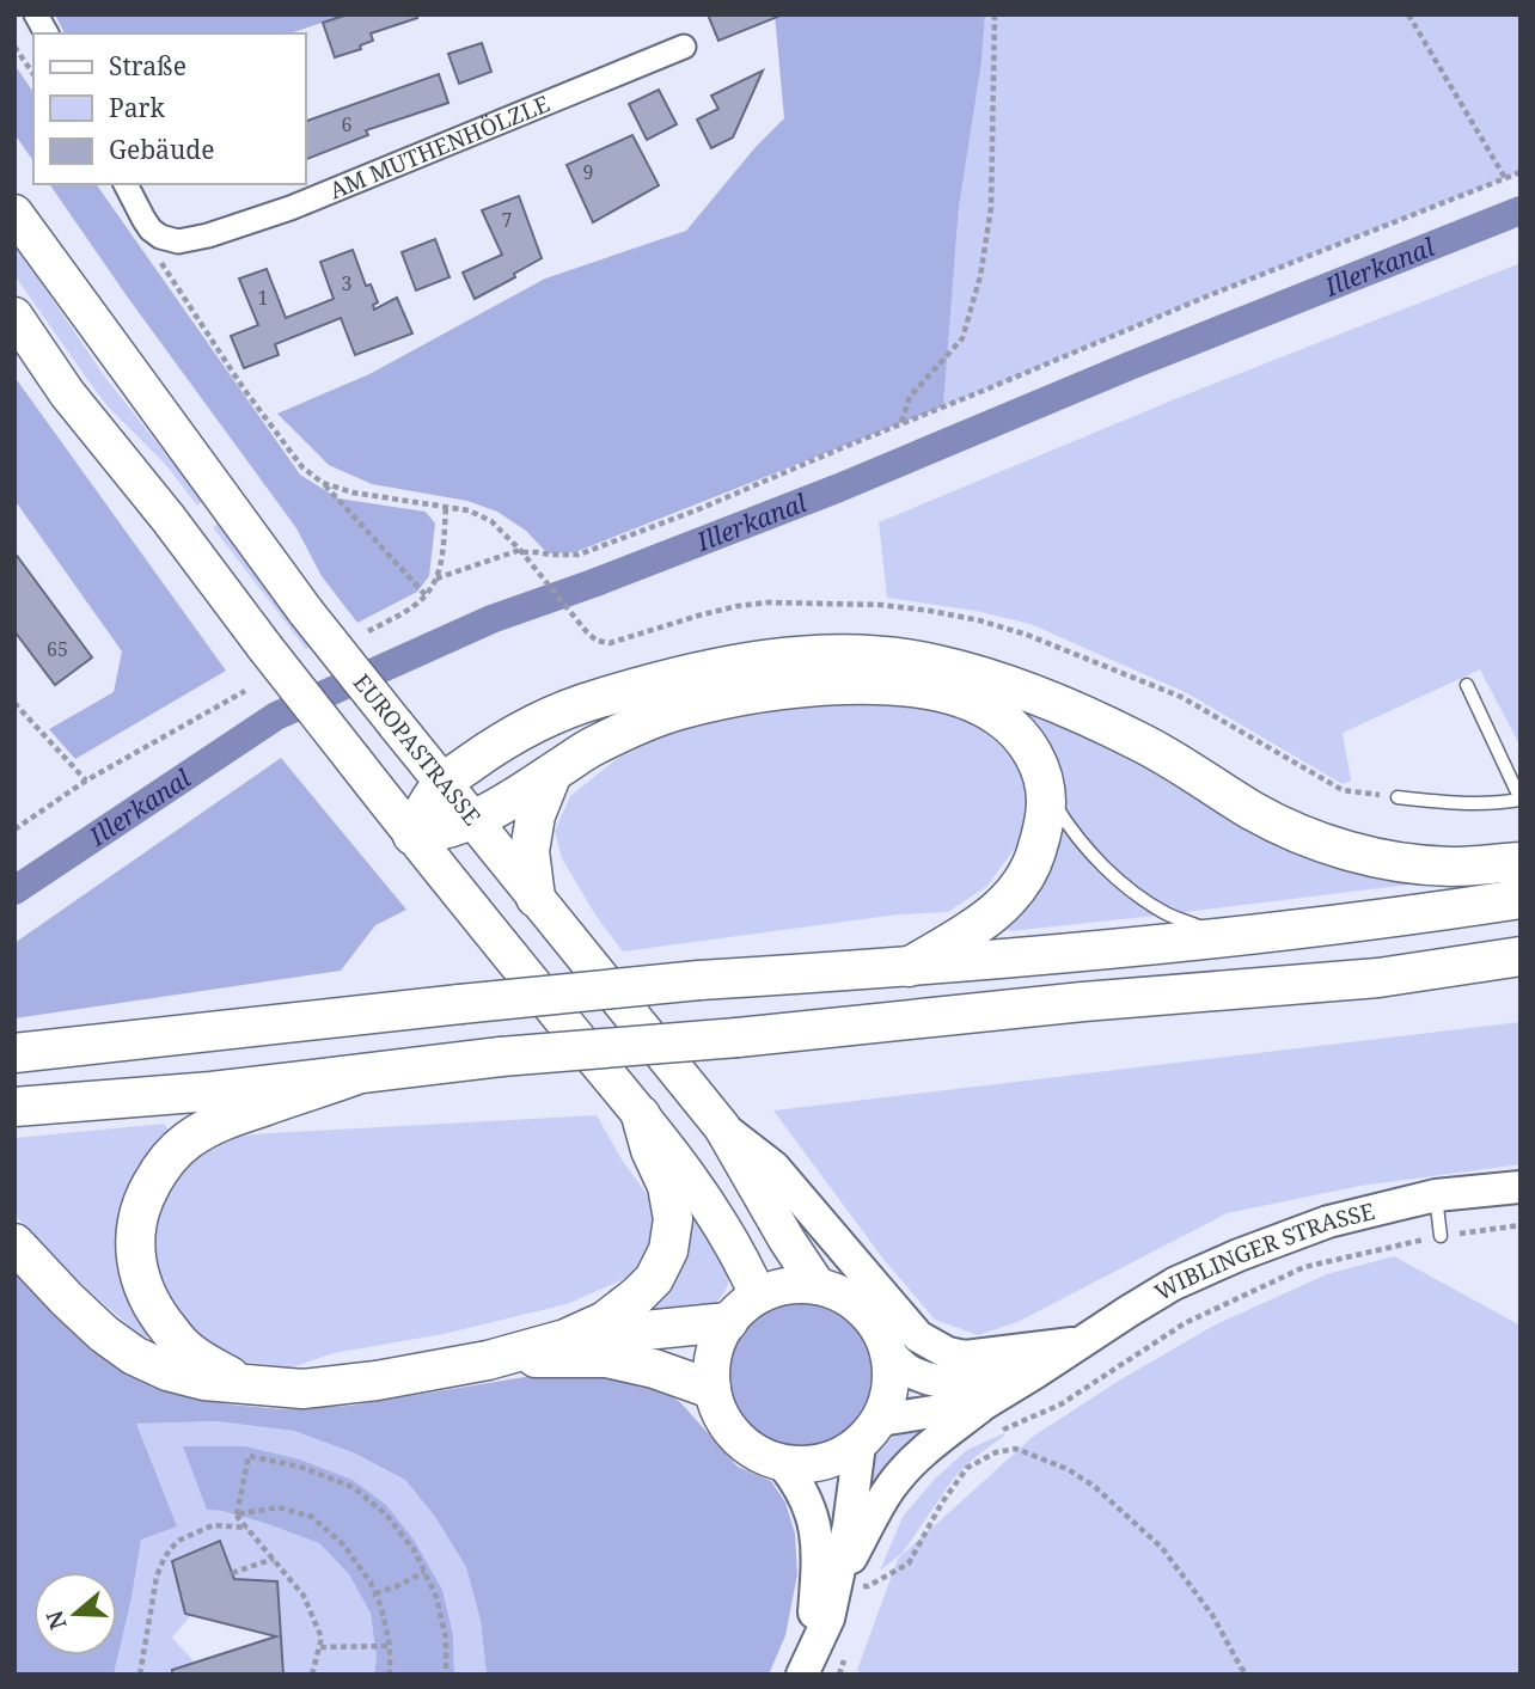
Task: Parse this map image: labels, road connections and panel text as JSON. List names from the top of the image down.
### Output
{
  "streets": {
    "main road": ["EUROPASTRASSE", "WIBLINGER STRASSE"],
    "street": ["AM MUTHENHÖLZLE"]
  },
  "crossings": [
    ["EUROPASTRASSE", "WIBLINGER STRASSE"]
  ],
  "water": ["Illerkanal"],
  "house_numbers": [
    "6",
    "9",
    "7",
    "3",
    "1",
    "65"
  ],
  "legend": ["Straße", "Park", "Gebäude"],
  "north": "left"
}
